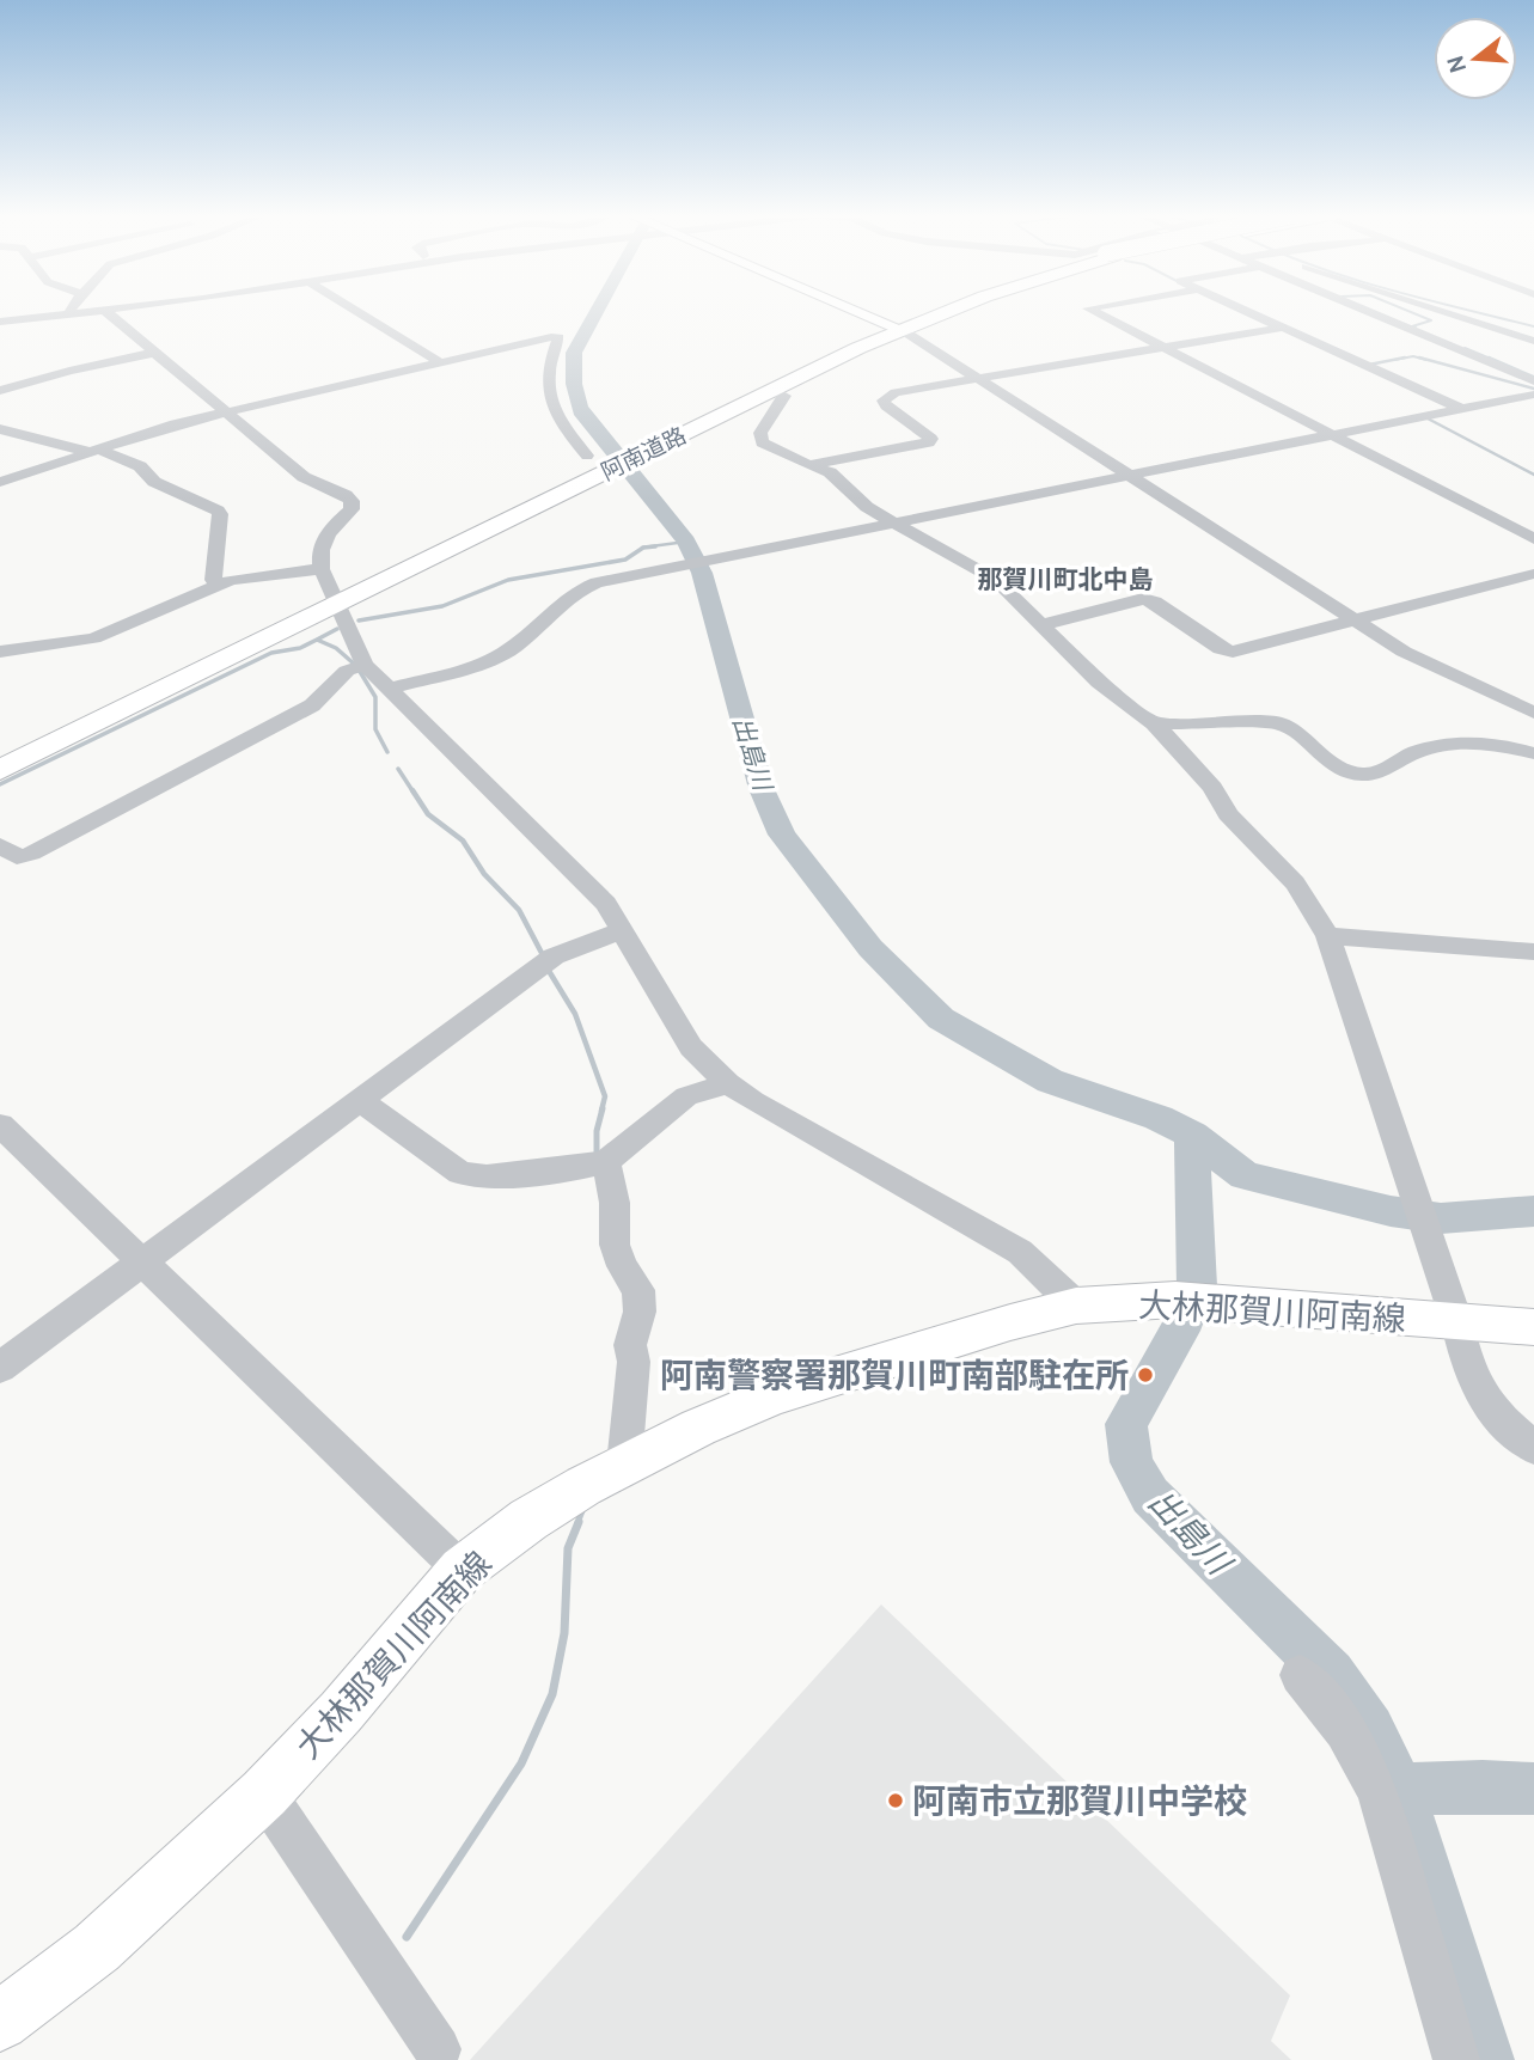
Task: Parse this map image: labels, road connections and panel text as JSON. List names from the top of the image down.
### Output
{
  "streets": {
    "highway": ["阿南道路"],
    "main road": ["大林那賀川阿南線"]
  },
  "districts": ["那賀川町北中島"],
  "water": ["出島川"],
  "places": ["阿南警察署那賀川町南部駐在所", "阿南市立那賀川中学校"],
  "north": "left"
}
